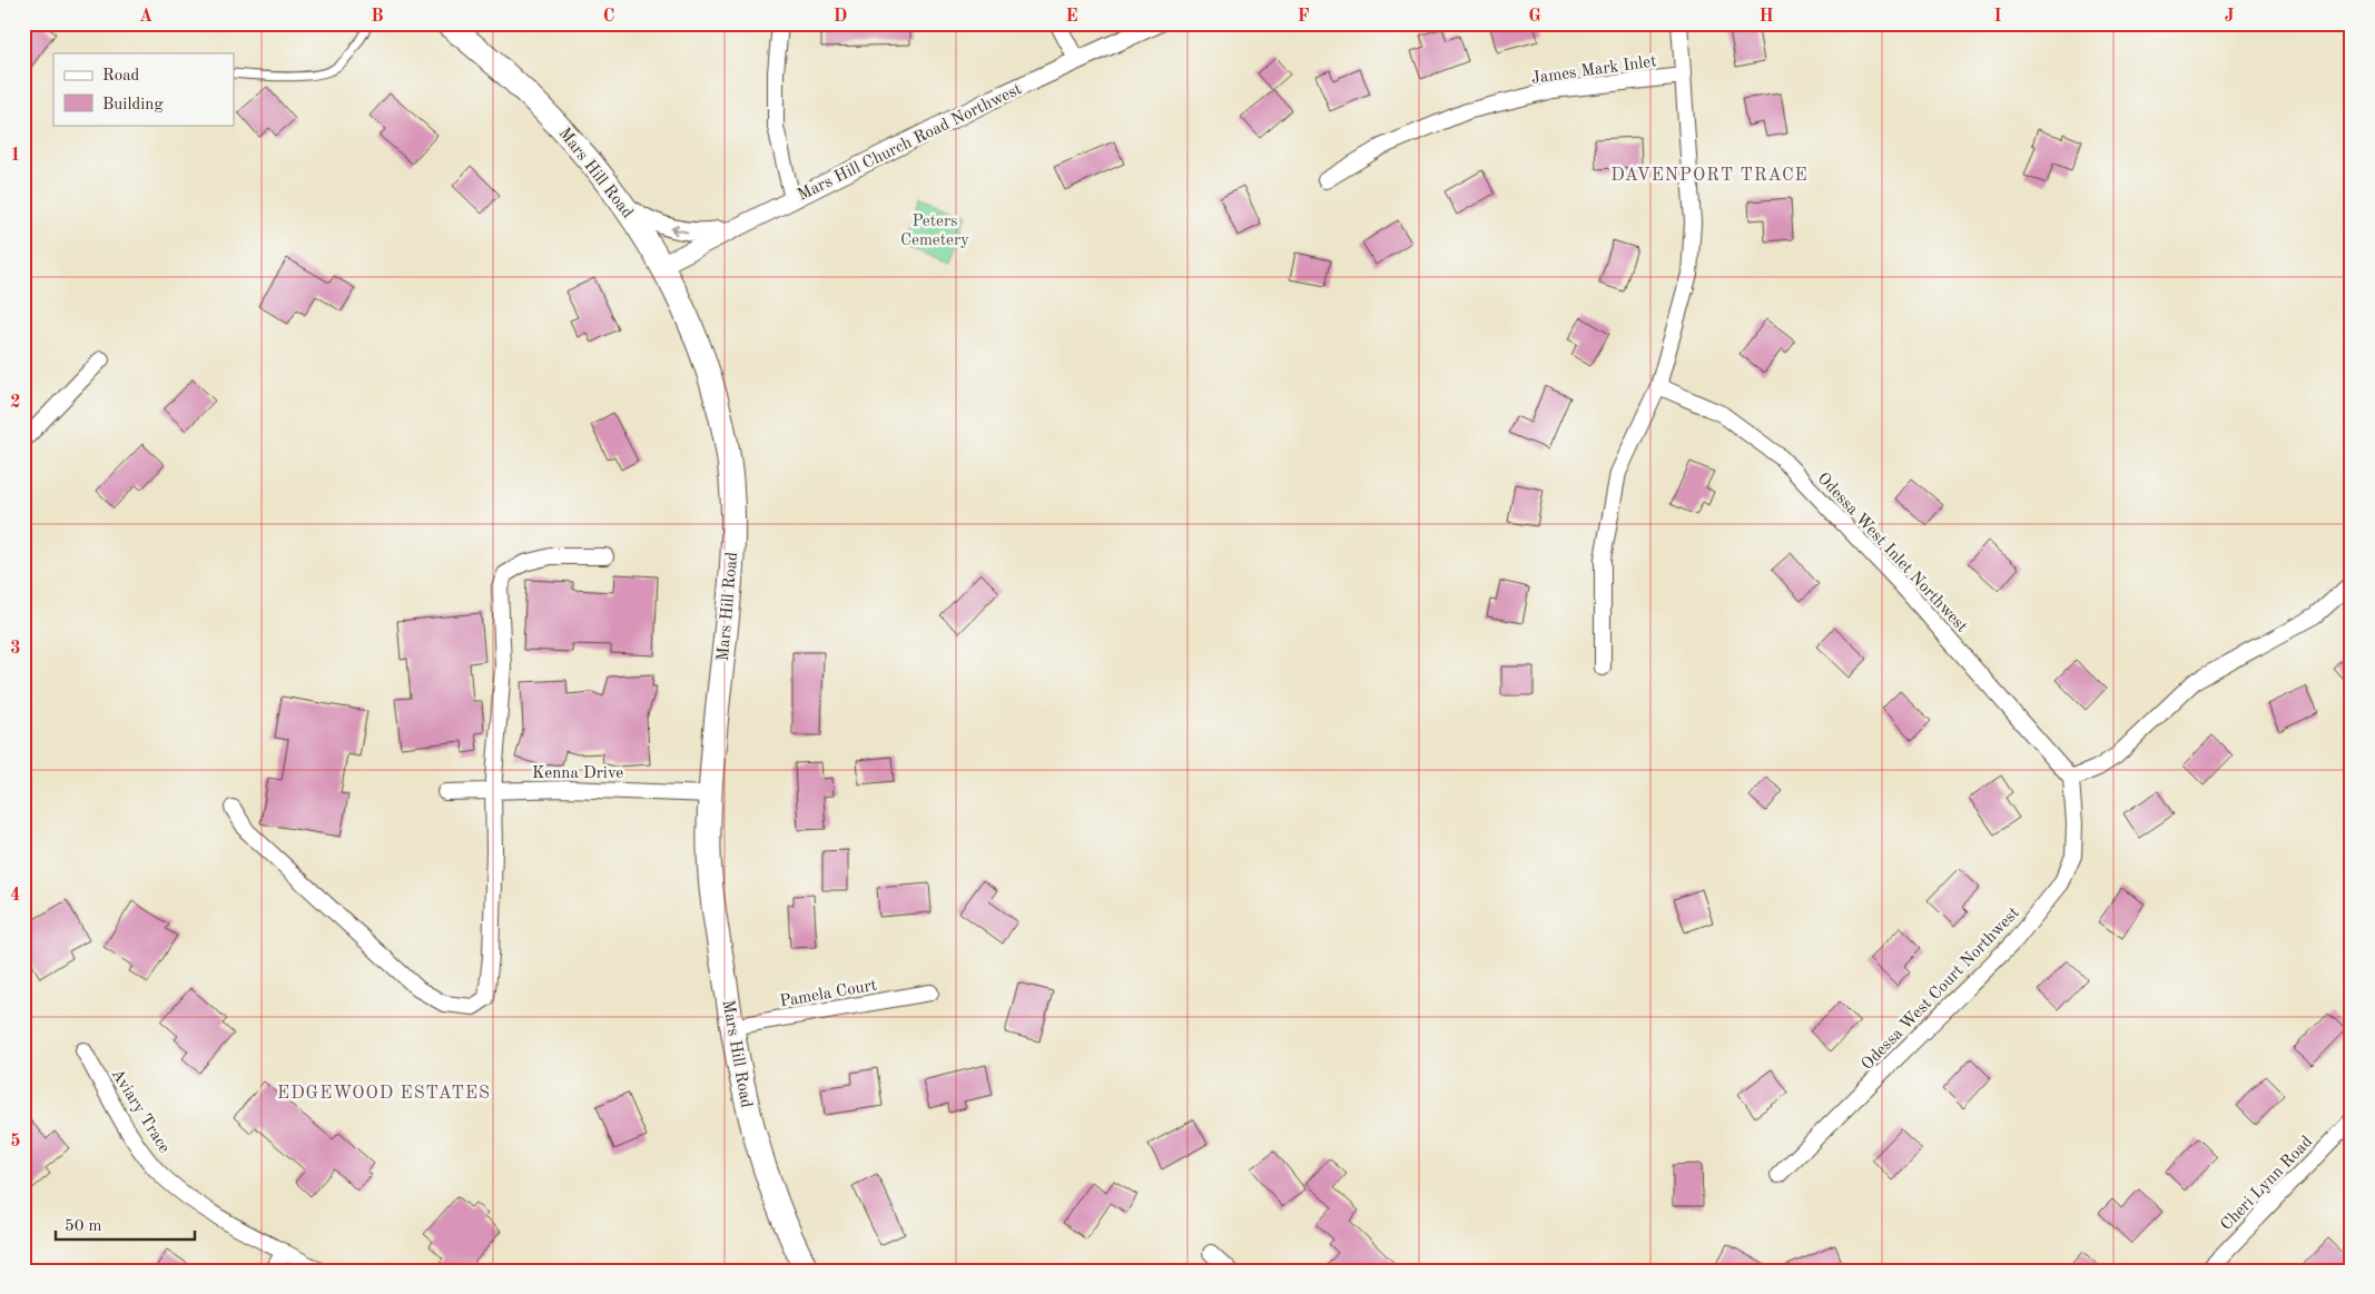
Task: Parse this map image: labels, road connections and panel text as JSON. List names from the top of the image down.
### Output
{
  "streets": {
    "main road": ["Mars Hill Road"],
    "street": [
      "James Mark Inlet",
      "Mars Hill Church Road Northwest",
      "Odessa West Inlet Northwest",
      "Kenna Drive",
      "Odessa West Court Northwest",
      "Pamela Court",
      "Aviary Trace",
      "Cheri Lynn Road"
    ]
  },
  "crossings": [
    ["Mars Hill Church Road Northwest", "Mars Hill Road"],
    ["Mars Hill Road", "Kenna Drive"],
    ["Mars Hill Road", "Pamela Court"],
    ["Odessa West Inlet Northwest", "Odessa West Court Northwest"]
  ],
  "districts": ["DAVENPORT TRACE", "EDGEWOOD ESTATES"],
  "parks": ["Peters Cemetery"],
  "legend": ["Road", "Building"],
  "scale_bar": "50 m",
  "grid": {
    "columns": [
      "A",
      "B",
      "C",
      "D",
      "E",
      "F",
      "G",
      "H",
      "I",
      "J"
    ],
    "rows": [
      "1",
      "2",
      "3",
      "4",
      "5"
    ]
  }
}
